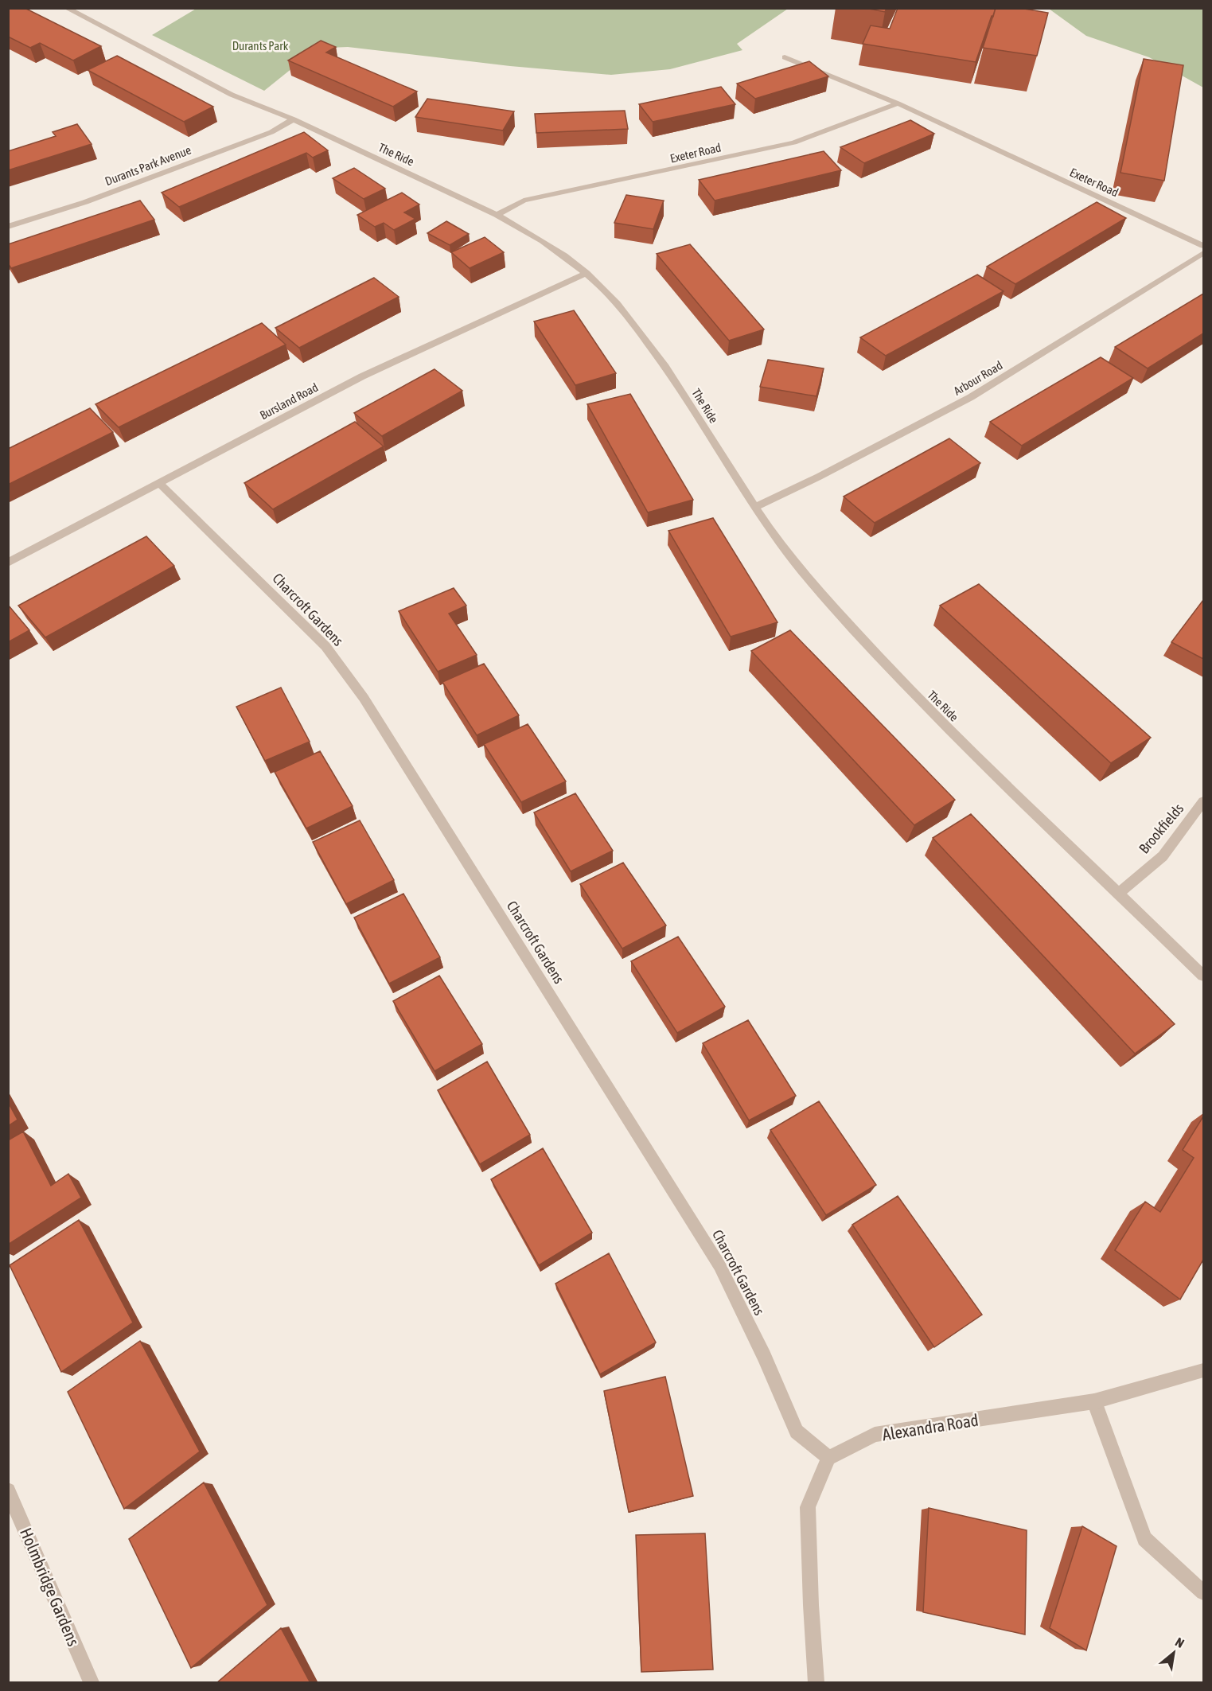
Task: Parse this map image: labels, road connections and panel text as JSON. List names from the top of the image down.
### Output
{
  "streets": {
    "street": [
      "Exeter Road",
      "The Ride",
      "Durants Park Avenue",
      "Arbour Road",
      "Bursland Road",
      "Charcroft Gardens",
      "Brookfields",
      "Alexandra Road",
      "Holmbridge Gardens"
    ]
  },
  "crossings": [
    ["Exeter Road", "The Ride"],
    ["The Ride", "Durants Park Avenue"],
    ["The Ride", "Arbour Road"],
    ["The Ride", "Bursland Road"],
    ["The Ride", "Brookfields"],
    ["Bursland Road", "Charcroft Gardens"],
    ["Charcroft Gardens", "Alexandra Road"]
  ],
  "parks": ["Durants Park"],
  "north": "top right"
}
